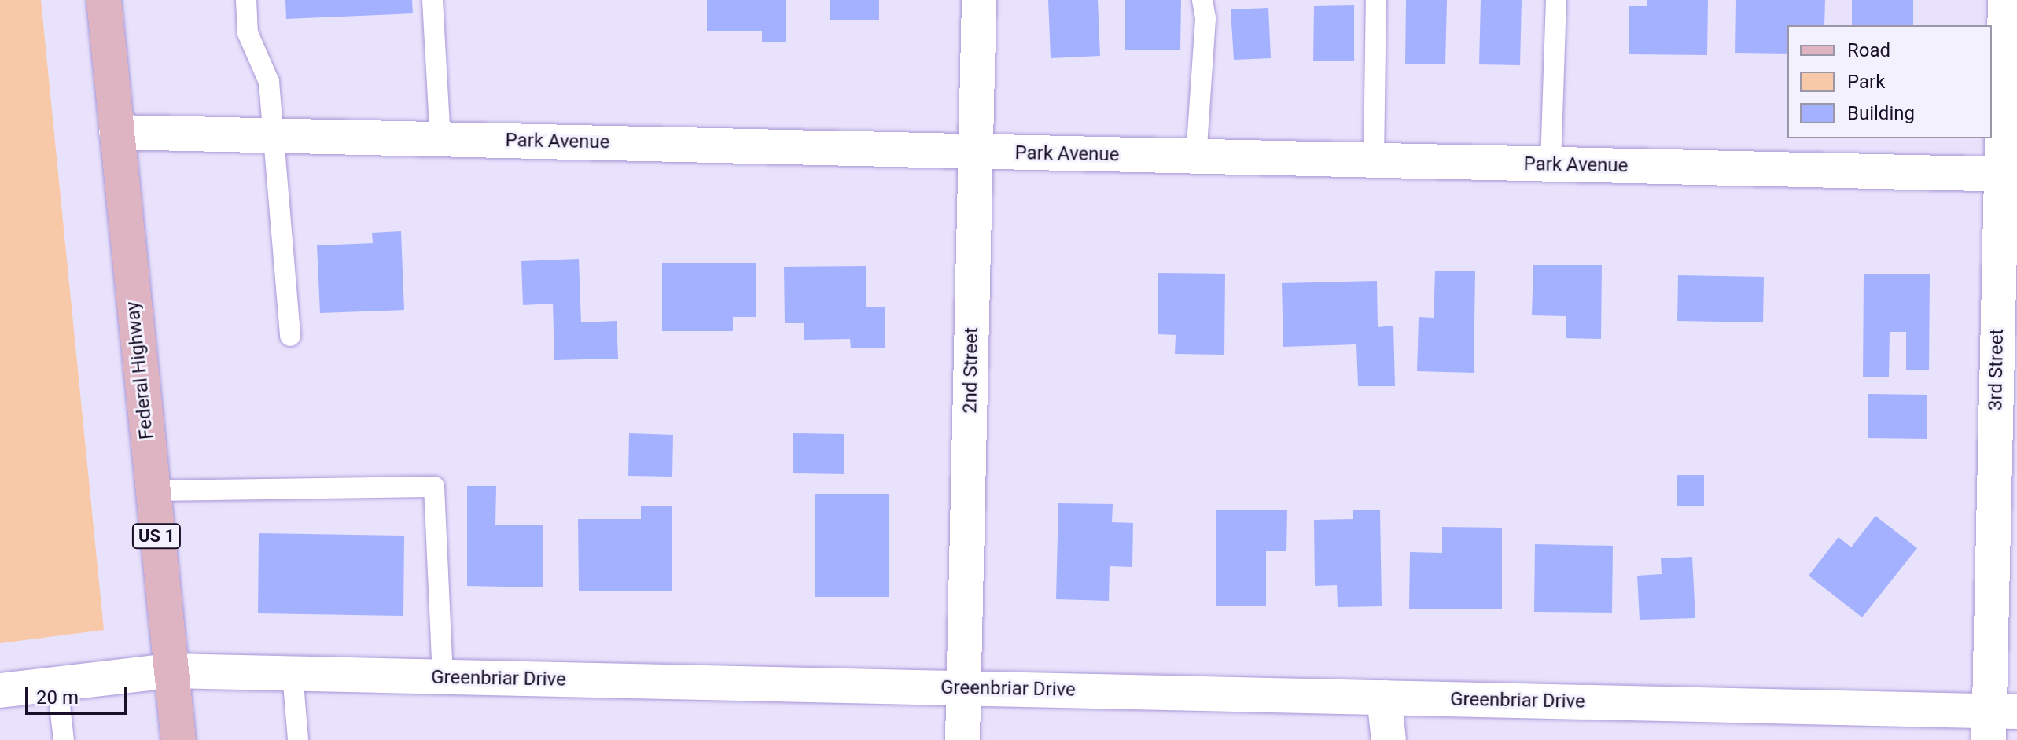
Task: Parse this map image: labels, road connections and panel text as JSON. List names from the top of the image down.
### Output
{
  "streets": {
    "main road": ["Federal Highway", "US 1"],
    "street": [
      "Park Avenue",
      "3rd Street",
      "2nd Street",
      "Greenbriar Drive"
    ]
  },
  "crossings": [
    ["Park Avenue", "3rd Street"],
    ["Park Avenue", "Federal Highway"],
    ["Park Avenue", "2nd Street"],
    ["3rd Street", "Greenbriar Drive"],
    ["Federal Highway", "Greenbriar Drive"],
    ["2nd Street", "Greenbriar Drive"]
  ],
  "legend": ["Road", "Park", "Building"],
  "scale_bar": "20 m"
}
